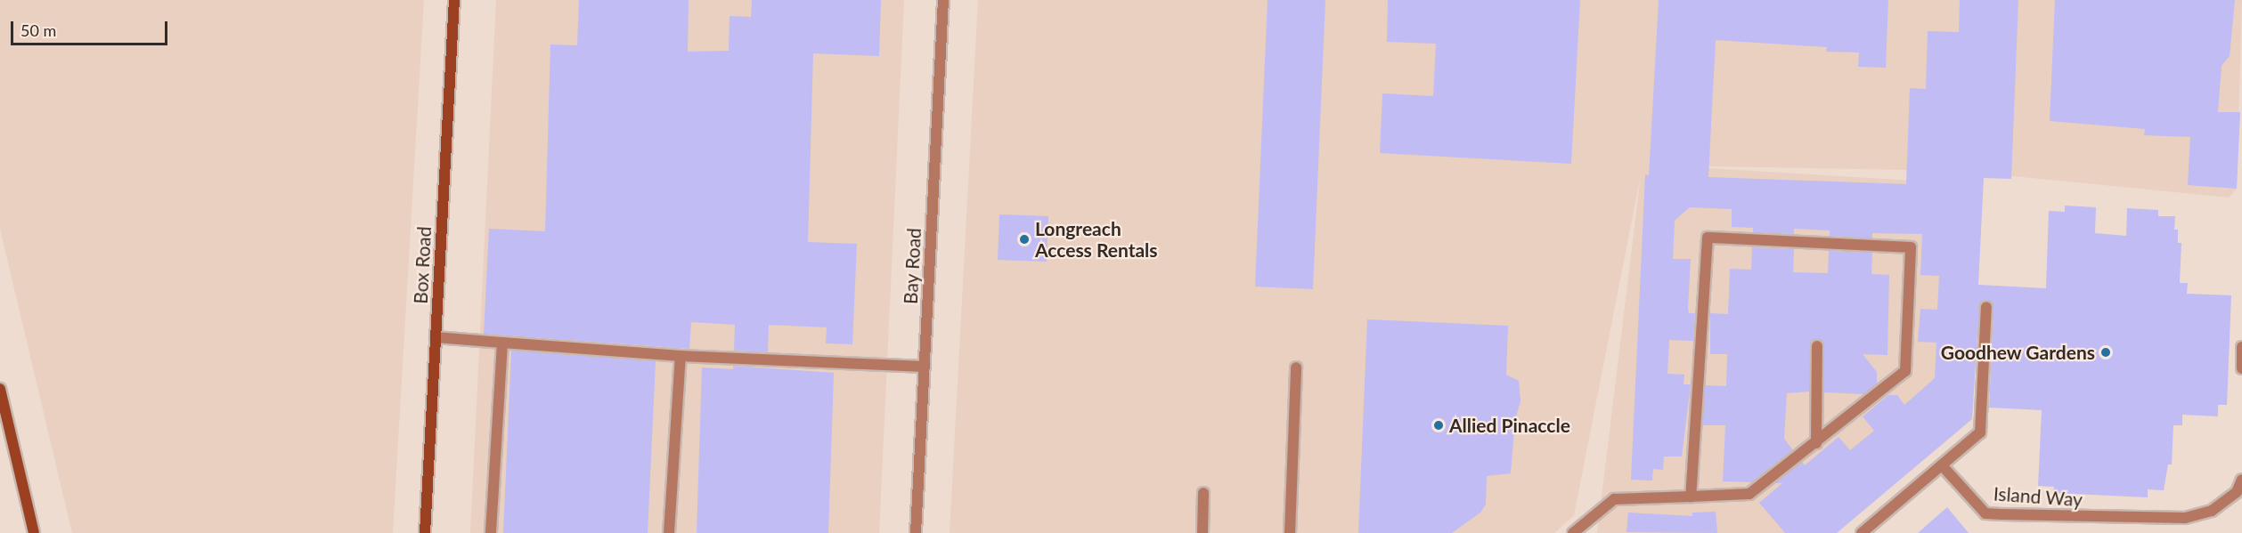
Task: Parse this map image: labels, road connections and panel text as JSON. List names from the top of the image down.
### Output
{
  "streets": {
    "street": ["Box Road", "Bay Road", "Island Way"]
  },
  "places": ["Longreach Access Rentals", "Goodhew Gardens", "Allied Pinaccle"],
  "scale_bar": "50 m"
}
